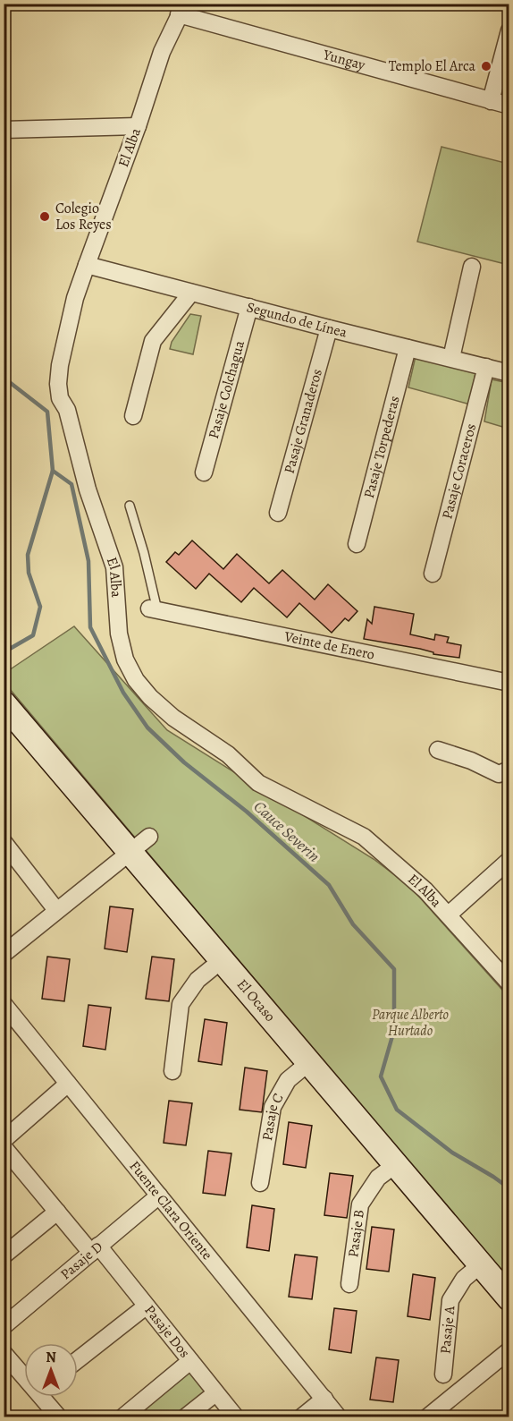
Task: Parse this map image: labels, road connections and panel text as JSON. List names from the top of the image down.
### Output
{
  "streets": {
    "street": [
      "Yungay",
      "El Alba",
      "Segundo de Línea",
      "Pasaje Colchagua",
      "Pasaje Granaderos",
      "Pasaje Torpederas",
      "Pasaje Coraceros",
      "Veinte de Enero",
      "El Ocaso",
      "Pasaje C",
      "Fuente Clara Oriente",
      "Pasaje B",
      "Pasaje D",
      "Pasaje A",
      "Pasaje Dos"
    ]
  },
  "crossings": [
    ["Yungay", "El Alba"],
    ["El Alba", "Segundo de Línea"],
    ["Segundo de Línea", "Pasaje Colchagua"],
    ["Segundo de Línea", "Pasaje Granaderos"],
    ["Segundo de Línea", "Pasaje Torpederas"],
    ["Segundo de Línea", "Pasaje Coraceros"],
    ["El Ocaso", "Pasaje C"],
    ["El Ocaso", "Pasaje B"],
    ["El Ocaso", "Pasaje A"],
    ["Fuente Clara Oriente", "Pasaje D"],
    ["Pasaje D", "Pasaje Dos"]
  ],
  "water": ["Cauce Severin"],
  "parks": ["Parque Alberto Hurtado"],
  "places": ["Templo El Arca", "Colegio Los Reyes"],
  "north": "top"
}
